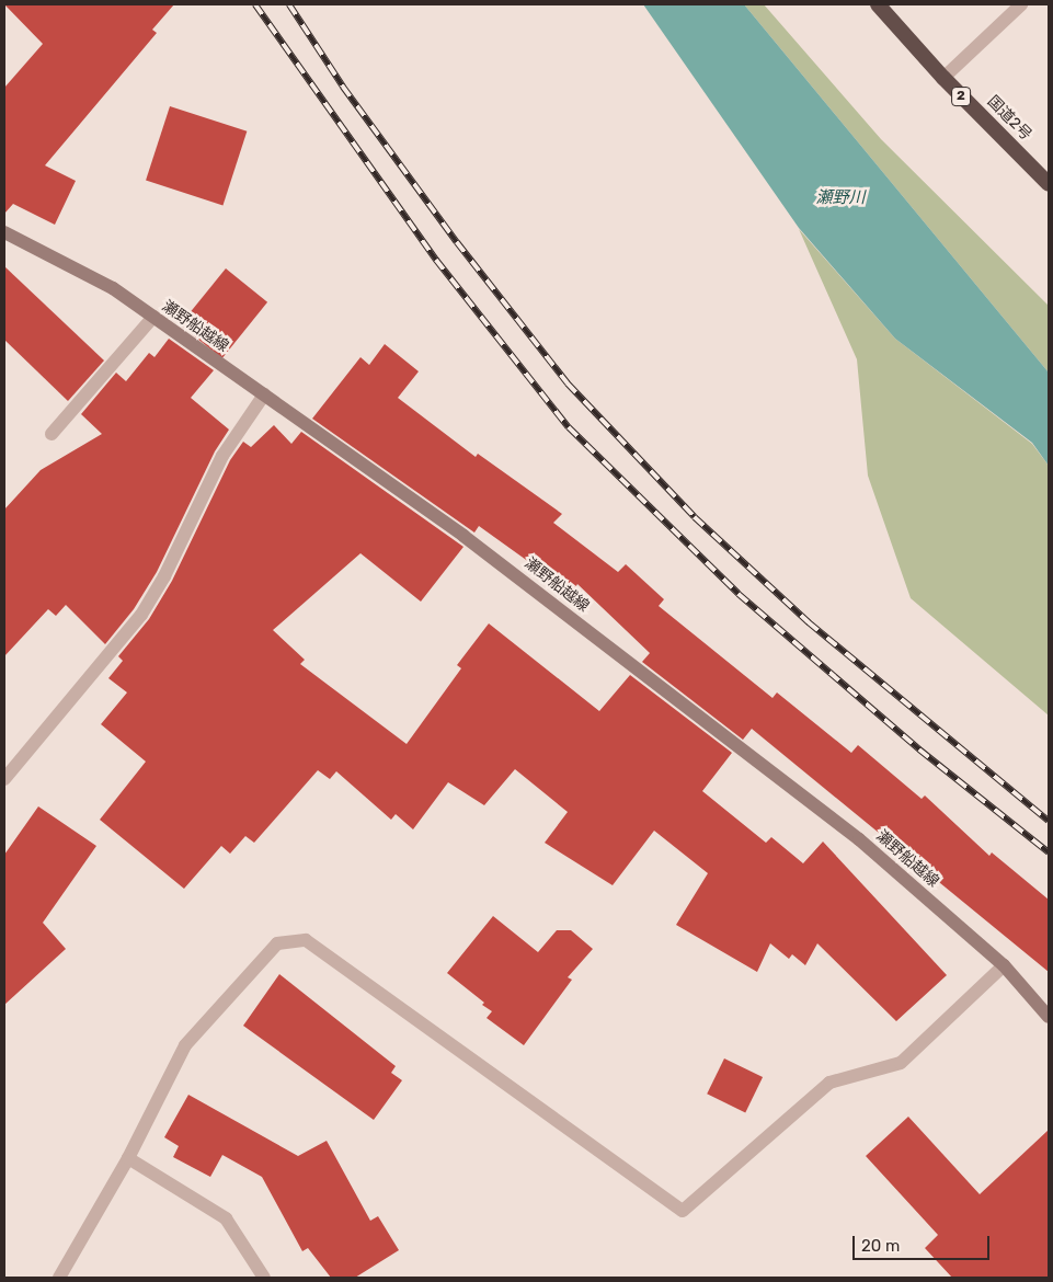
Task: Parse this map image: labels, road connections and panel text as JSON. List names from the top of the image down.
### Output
{
  "streets": {
    "highway": ["2", "国道2号"],
    "main road": ["瀬野船越線"]
  },
  "water": ["瀬野川"],
  "scale_bar": "20 m"
}
